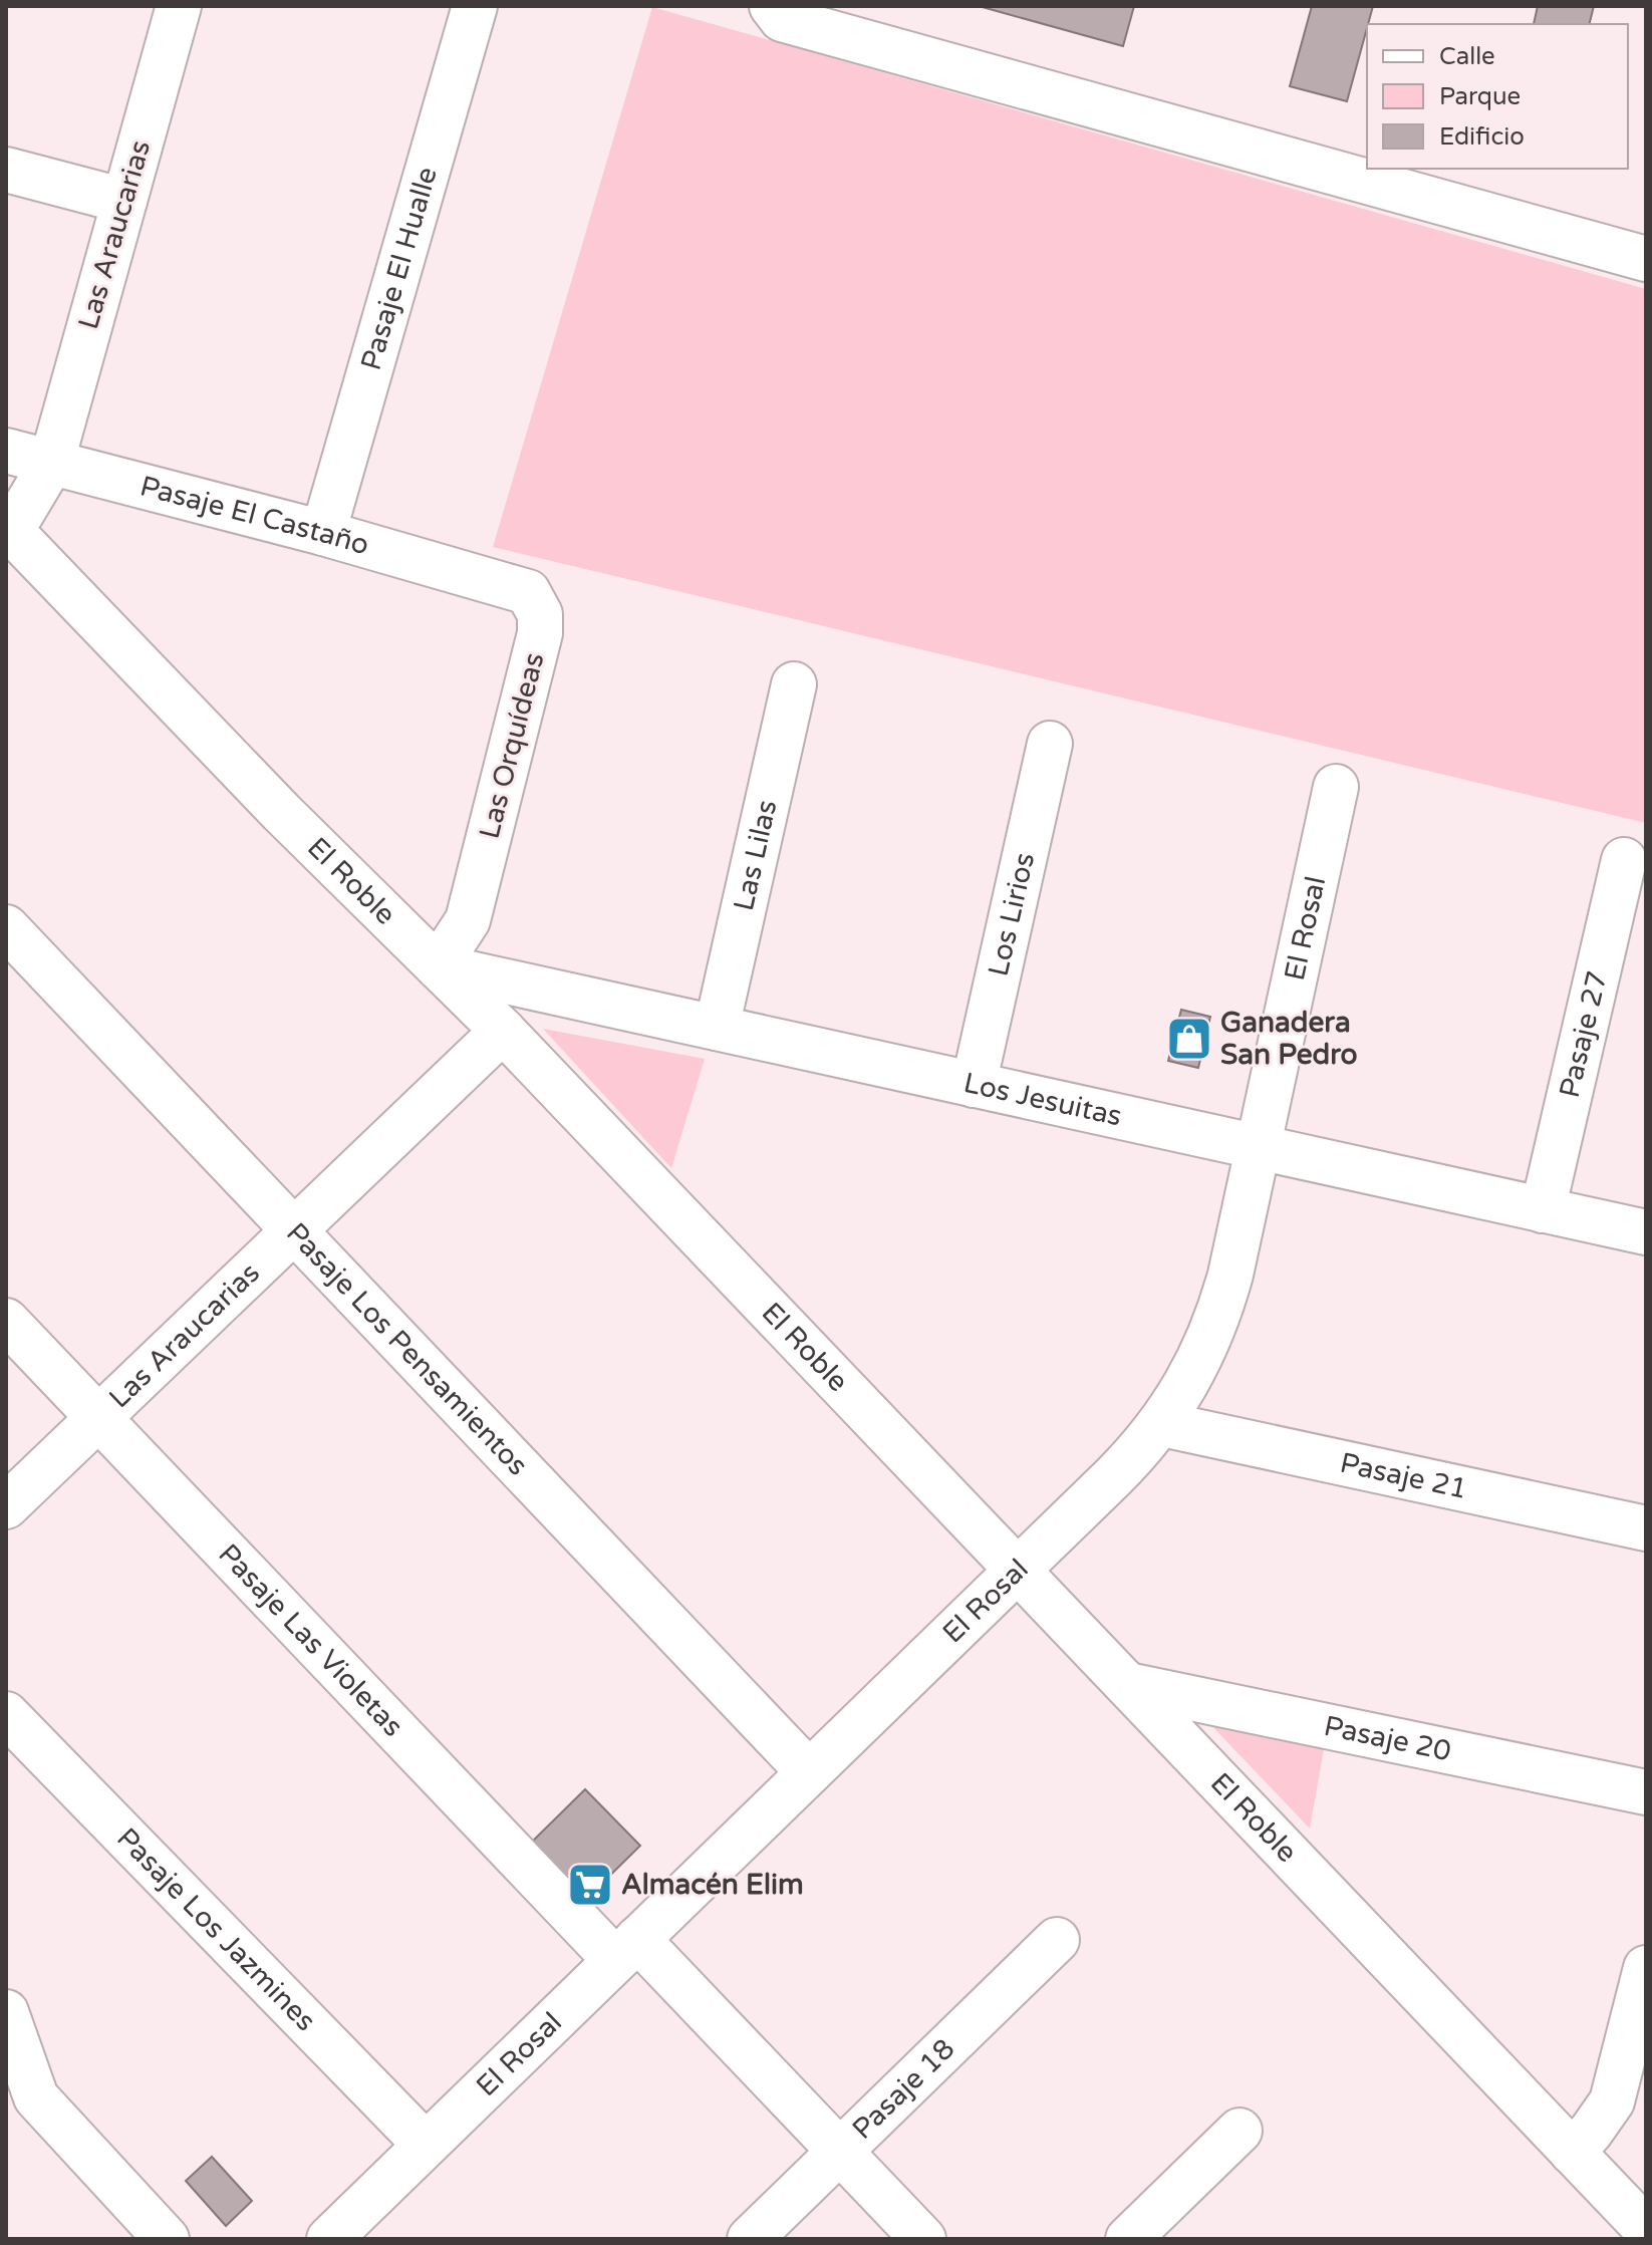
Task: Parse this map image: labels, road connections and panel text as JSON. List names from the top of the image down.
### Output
{
  "streets": {
    "street": [
      "Las Araucarias",
      "Pasaje El Hualle",
      "Pasaje El Castaño",
      "Las Orquídeas",
      "Las Lilas",
      "El Roble",
      "Los Lirios",
      "El Rosal",
      "Pasaje 27",
      "Los Jesuitas",
      "Pasaje Los Pensamientos",
      "Pasaje 21",
      "Pasaje Las Violetas",
      "Pasaje 20",
      "Pasaje Los Jazmines",
      "Pasaje 18"
    ]
  },
  "crossings": [
    ["Las Araucarias", "Pasaje El Castaño"],
    ["Las Araucarias", "El Roble"],
    ["Las Araucarias", "Pasaje Los Pensamientos"],
    ["Las Araucarias", "Pasaje Las Violetas"],
    ["Pasaje El Hualle", "Pasaje El Castaño"],
    ["Pasaje El Castaño", "Las Orquídeas"],
    ["Pasaje El Castaño", "El Roble"],
    ["Las Orquídeas", "El Roble"],
    ["Las Orquídeas", "Los Jesuitas"],
    ["Las Lilas", "Los Jesuitas"],
    ["El Roble", "El Rosal"],
    ["El Roble", "Los Jesuitas"],
    ["El Roble", "Pasaje 20"],
    ["Los Lirios", "Los Jesuitas"],
    ["El Rosal", "Los Jesuitas"],
    ["El Rosal", "Pasaje Los Pensamientos"],
    ["El Rosal", "Pasaje 21"],
    ["El Rosal", "Pasaje Las Violetas"],
    ["El Rosal", "Pasaje Los Jazmines"],
    ["Pasaje 27", "Los Jesuitas"],
    ["Pasaje Las Violetas", "Pasaje 18"]
  ],
  "places": {
    "shop": ["Ganadera San Pedro"],
    "supermarket": ["Almacén Elim"]
  },
  "legend": ["Calle", "Parque", "Edificio"]
}
